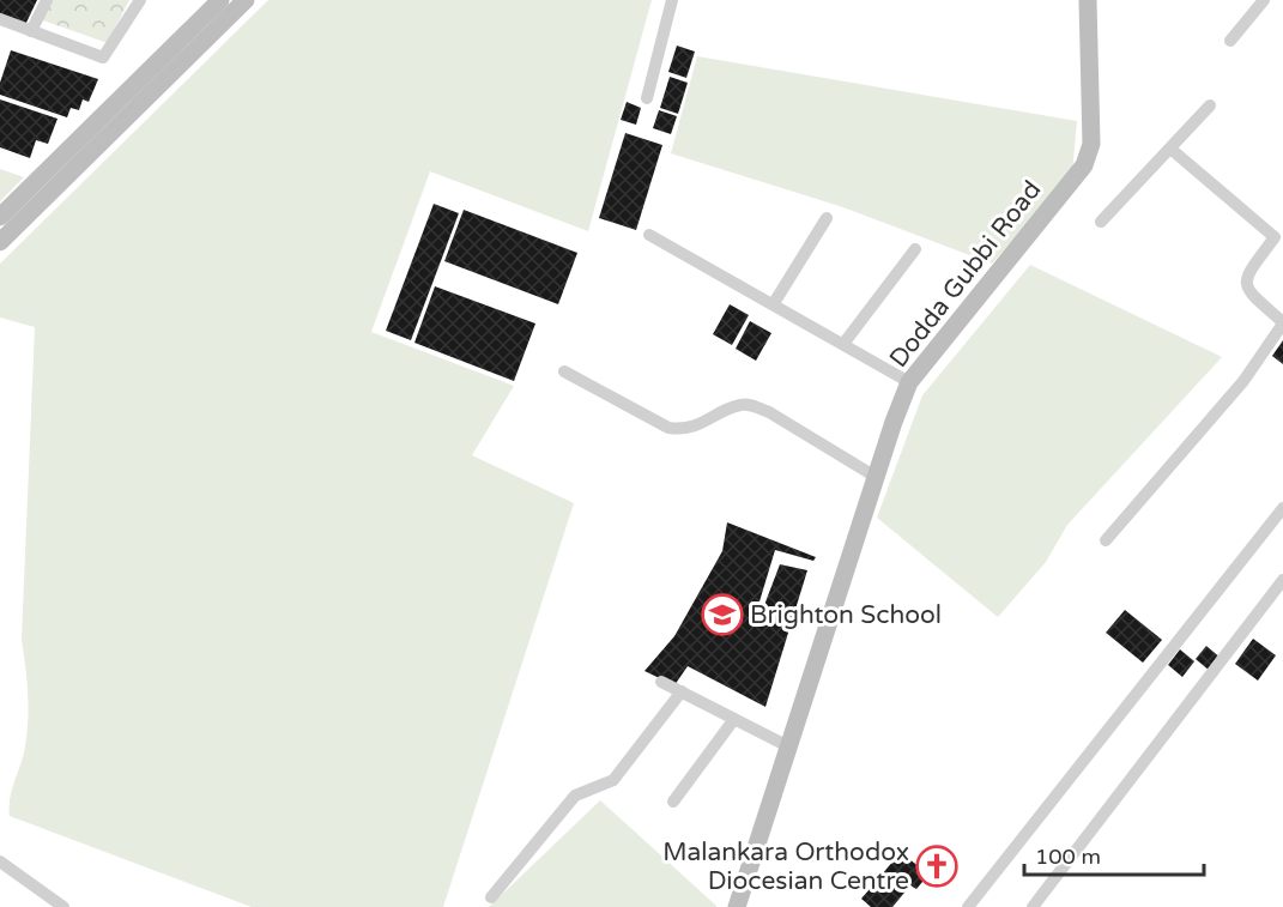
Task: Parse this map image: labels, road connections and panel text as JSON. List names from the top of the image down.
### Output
{
  "streets": {
    "street": ["Dodda Gubbi Road"]
  },
  "places": {
    "school or university": ["Brighton School"],
    "church": ["Malankara Orthodox Diocesian Centre"]
  },
  "scale_bar": "100 m"
}
